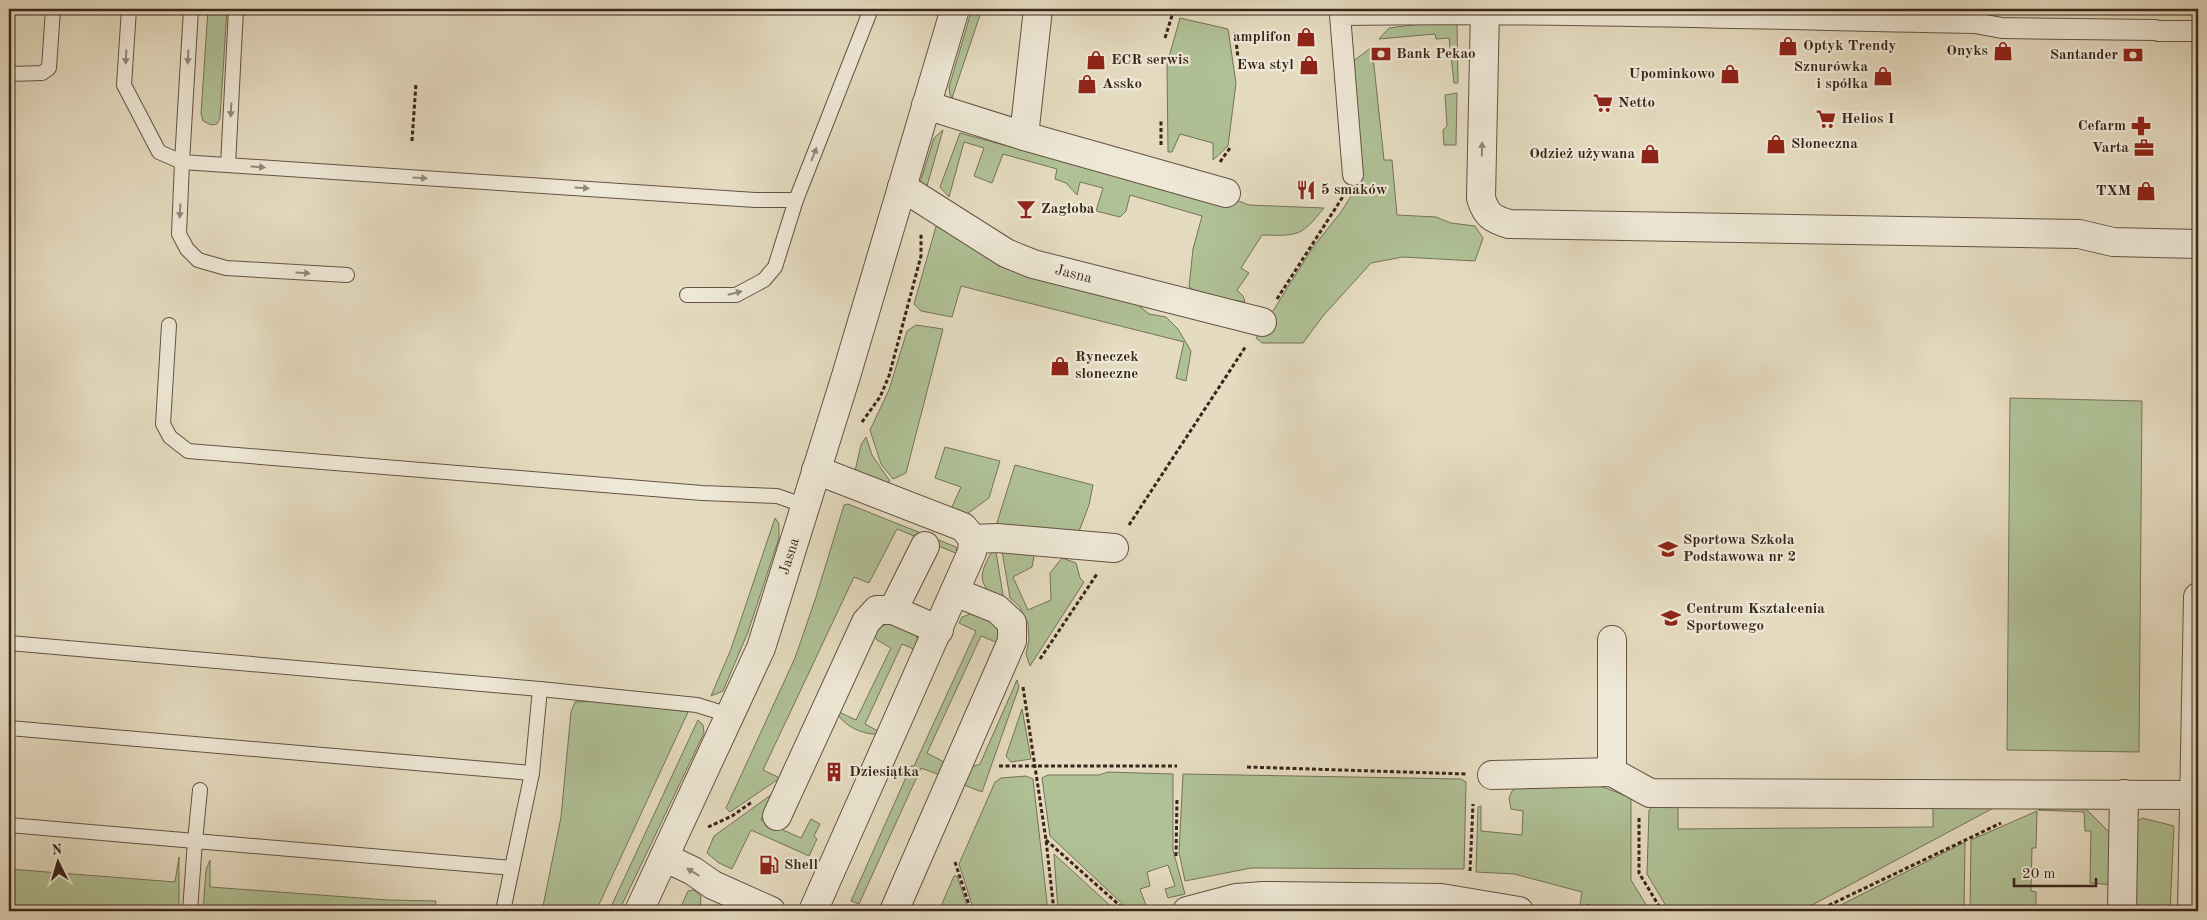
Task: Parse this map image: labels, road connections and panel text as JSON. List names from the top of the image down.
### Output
{
  "streets": {
    "street": ["Jasna"]
  },
  "places": {
    "shop": [
      "amplifon",
      "Optyk Trendy",
      "Onyks",
      "ECR serwis",
      "Ewa styl",
      "Upominkowo",
      "Sznurówka i spółka",
      "Assko",
      "Słoneczna",
      "Odzież używana",
      "TXM",
      "Ryneczek słoneczne"
    ],
    "bank": ["Bank Pekao", "Santander"],
    "supermarket": ["Netto", "Helios I"],
    "pharmacy": ["Cefarm"],
    "office": ["Varta"],
    "restaurant": ["5 smaków"],
    "bar": ["Zagłoba"],
    "school or university": ["Sportowa Szkoła Podstawowa nr 2", "Centrum Kształcenia Sportowego"],
    "building": ["Dziesiątka"],
    "fuel station": ["Shell"]
  },
  "scale_bar": "20 m",
  "north": "top"
}
